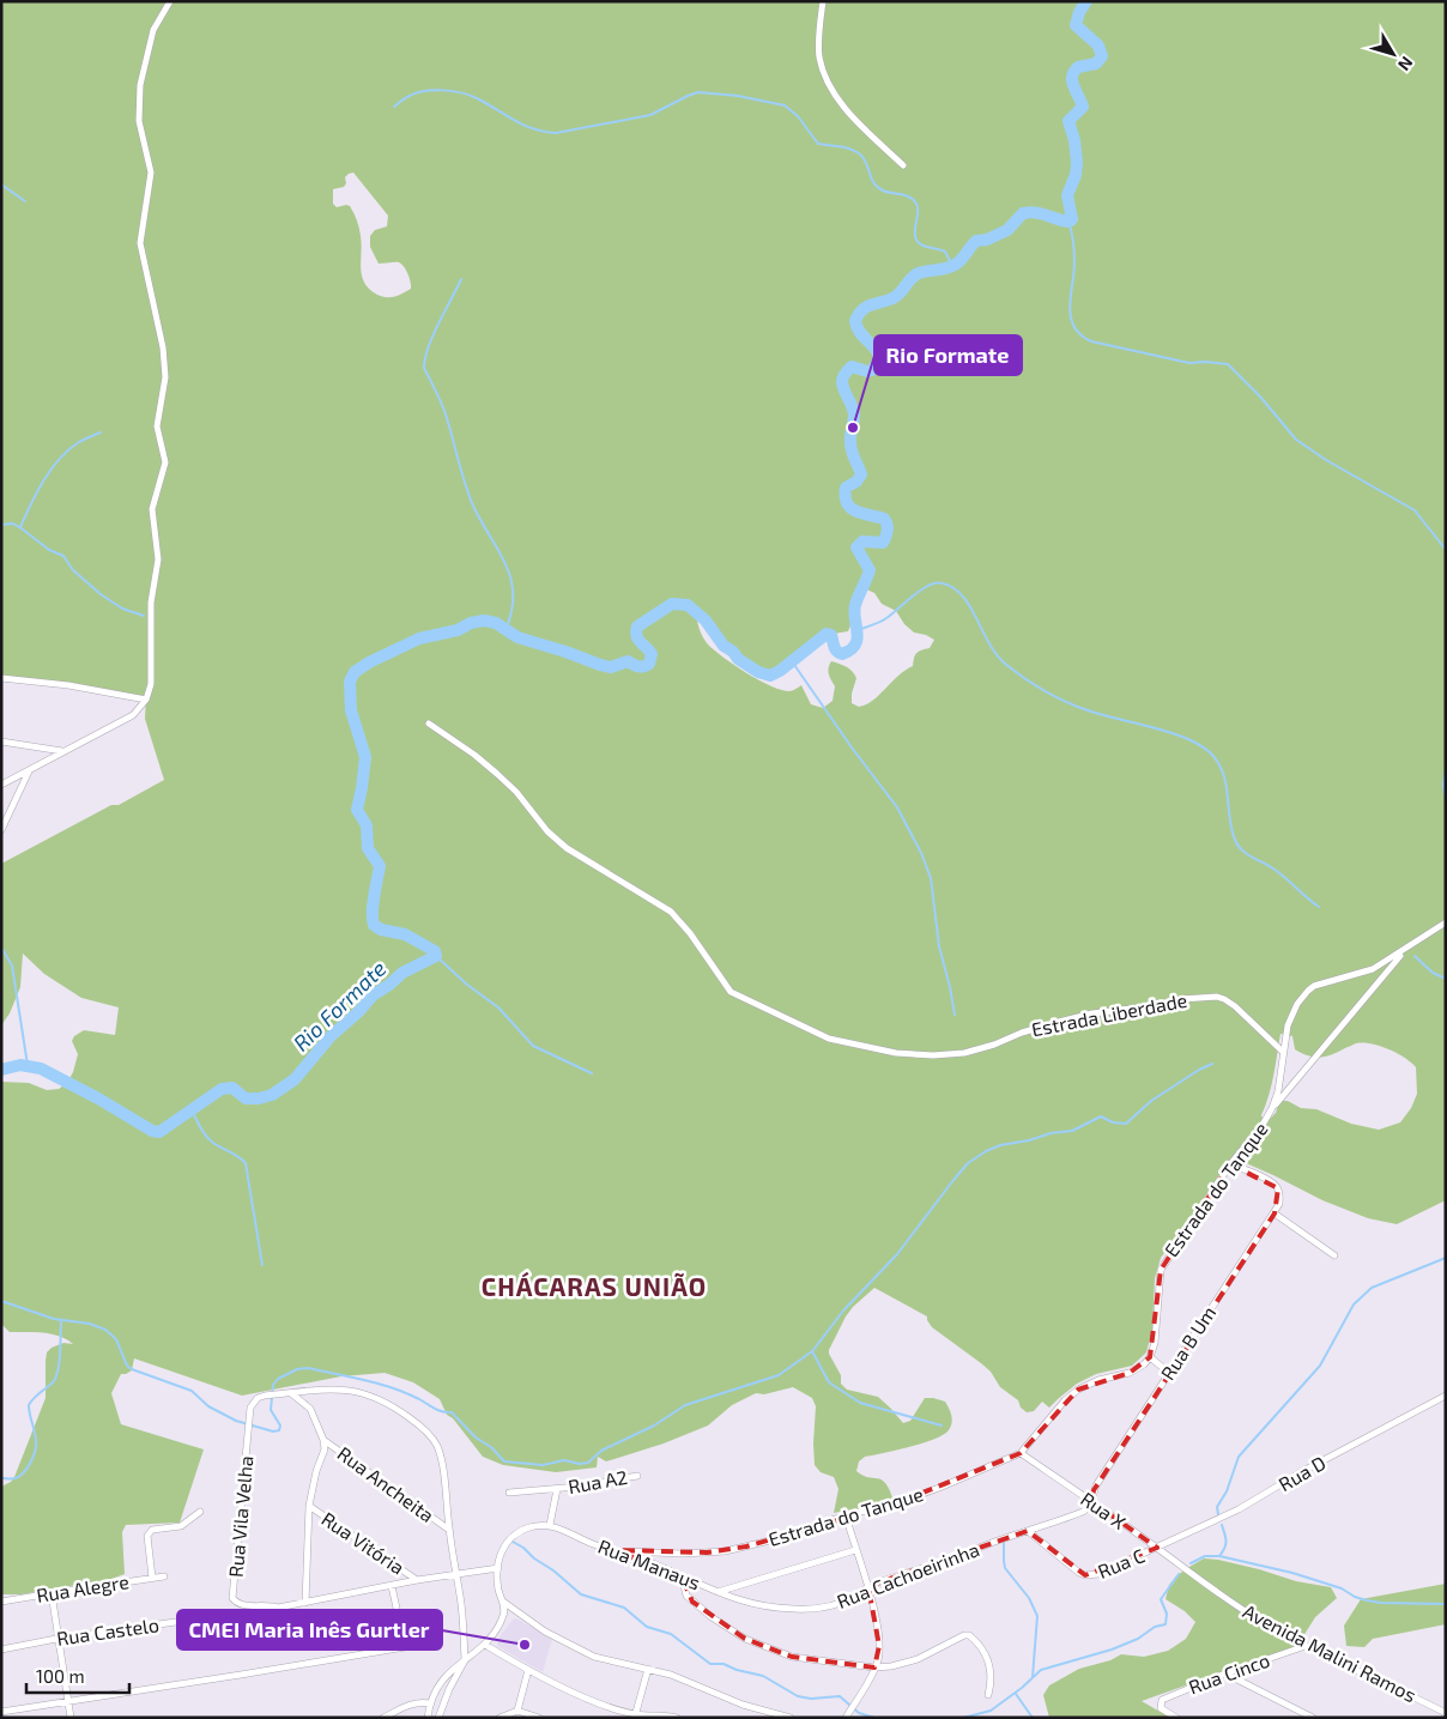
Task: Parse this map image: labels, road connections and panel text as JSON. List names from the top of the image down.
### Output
{
  "streets": {
    "street": [
      "Estrada Liberdade",
      "Estrada do Tanque",
      "Rua B Um",
      "Rua D",
      "Rua A2",
      "Rua Ancheita",
      "Rua X",
      "Rua Vila Velha",
      "Rua Vitória",
      "Rua C",
      "Rua Manaus",
      "Rua Cachoeirinha",
      "Rua Alegre",
      "Rua Castelo",
      "Avenida Malini Ramos",
      "Rua Cinco"
    ]
  },
  "crossings": [
    ["Estrada Liberdade", "Estrada do Tanque"],
    ["Estrada do Tanque", "Rua X"],
    ["Estrada do Tanque", "Rua Manaus"],
    ["Rua B Um", "Rua X"],
    ["Rua B Um", "Rua Cachoeirinha"],
    ["Rua D", "Rua X"],
    ["Rua D", "Rua C"],
    ["Rua A2", "Rua Manaus"],
    ["Rua X", "Rua C"],
    ["Rua X", "Rua Cachoeirinha"],
    ["Rua X", "Avenida Malini Ramos"],
    ["Rua Vila Velha", "Rua Castelo"],
    ["Rua Vitória", "Rua Castelo"],
    ["Rua C", "Rua Cachoeirinha"],
    ["Rua Manaus", "Rua Cachoeirinha"],
    ["Avenida Malini Ramos", "Rua Cinco"]
  ],
  "districts": ["CHÁCARAS UNIÃO"],
  "water": ["Rio Formate"],
  "places": ["Rio Formate", "CMEI Maria Inês Gurtler"],
  "scale_bar": "100 m",
  "north": "bottom right"
}
